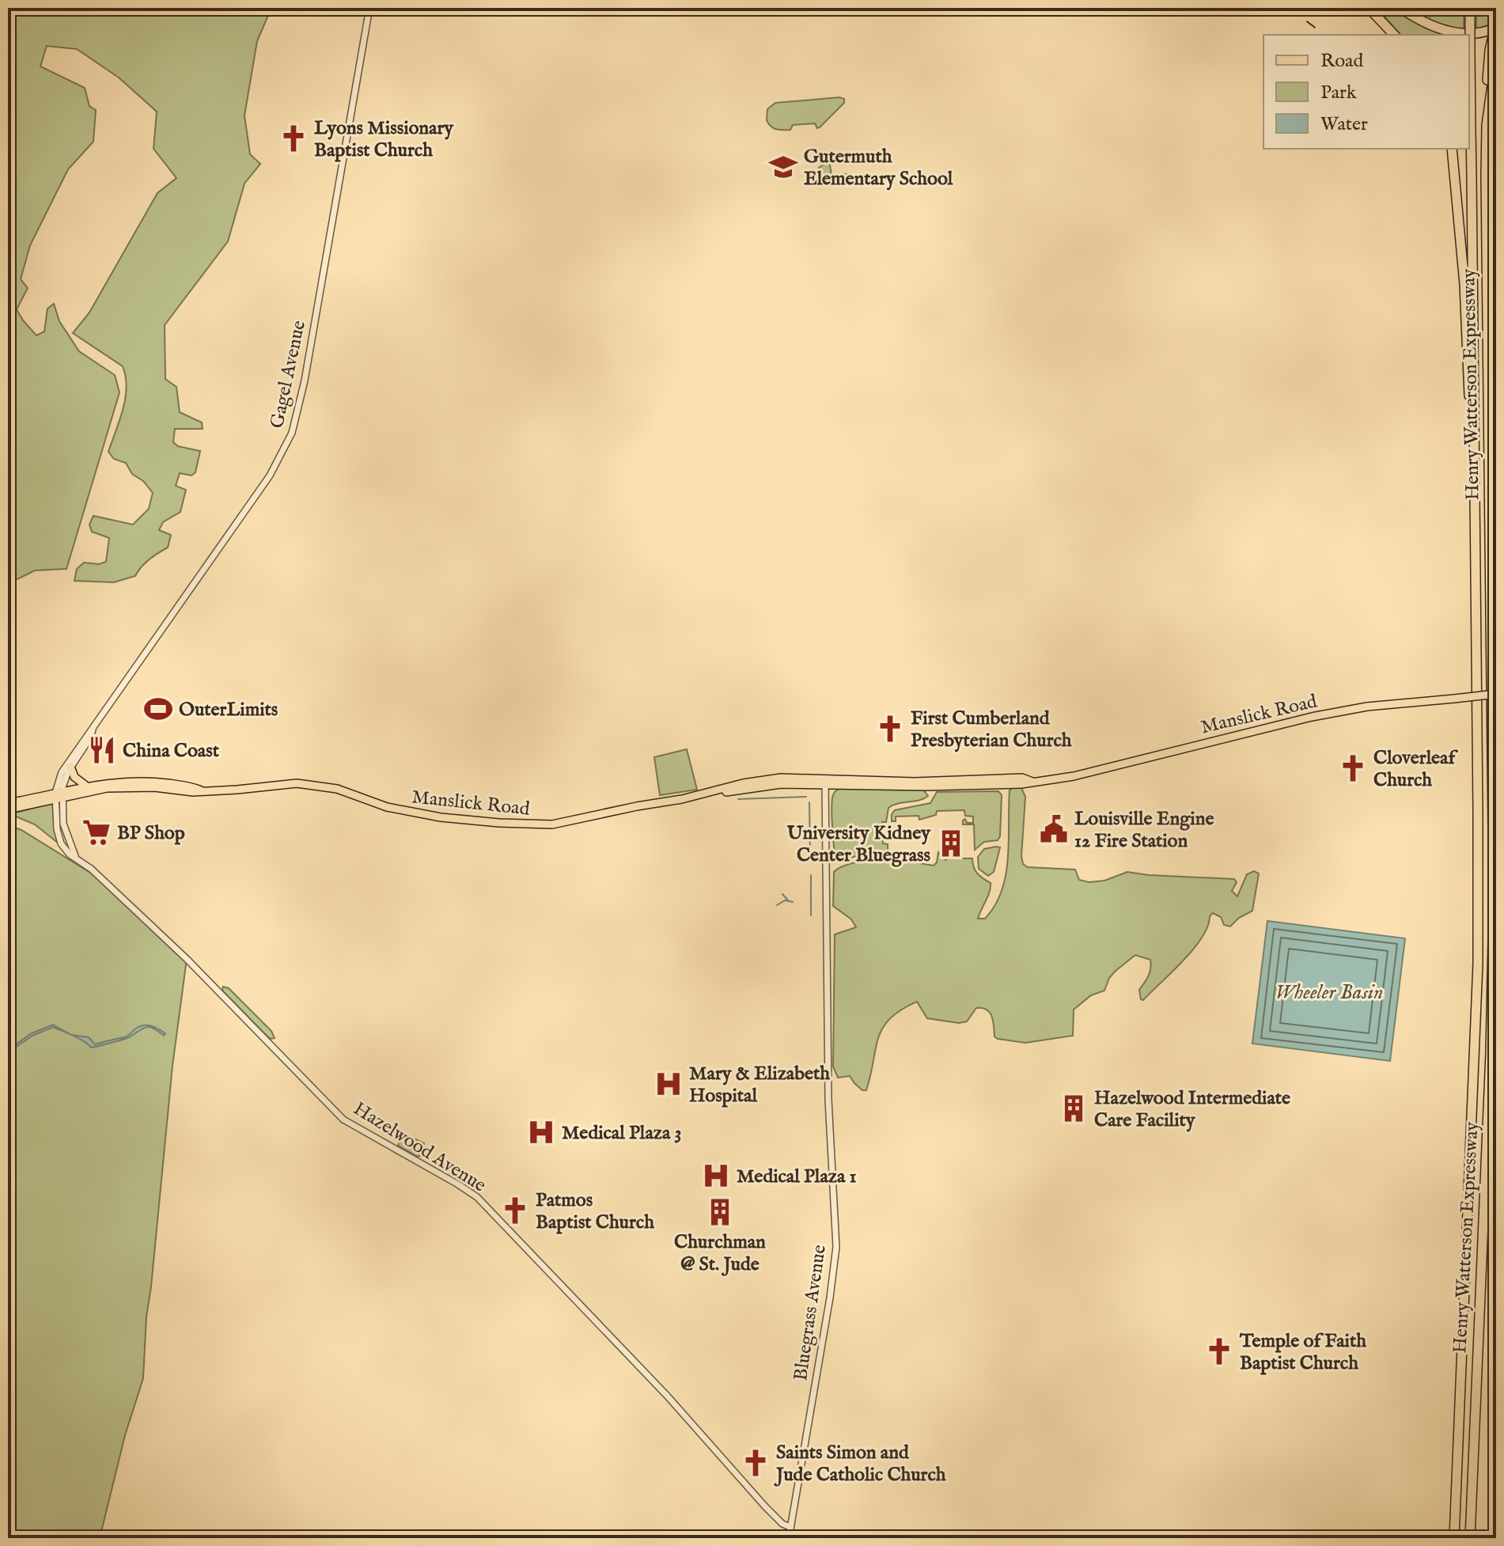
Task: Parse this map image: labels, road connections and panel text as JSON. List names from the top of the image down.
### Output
{
  "streets": {
    "highway": ["Henry Watterson Expressway"],
    "main road": ["Manslick Road"],
    "street": ["Gagel Avenue", "Hazelwood Avenue", "Bluegrass Avenue"]
  },
  "crossings": [
    ["Gagel Avenue", "Manslick Road"],
    ["Gagel Avenue", "Hazelwood Avenue"],
    ["Manslick Road", "Hazelwood Avenue"],
    ["Manslick Road", "Bluegrass Avenue"],
    ["Hazelwood Avenue", "Bluegrass Avenue"]
  ],
  "water": ["Wheeler Basin"],
  "places": {
    "church": [
      "Lyons Missionary Baptist Church",
      "First Cumberland Presbyterian Church",
      "Cloverleaf Church",
      "Patmos Baptist Church",
      "Temple of Faith Baptist Church",
      "Saints Simon and Jude Catholic Church"
    ],
    "school or university": ["Gutermuth Elementary School"],
    "sports": ["OuterLimits"],
    "restaurant": ["China Coast"],
    "public building": ["Louisville Engine 12 Fire Station"],
    "supermarket": ["BP Shop"],
    "building": ["University Kidney Center Bluegrass", "Hazelwood Intermediate Care Facility", "Churchman @ St. Jude"],
    "hospital": ["Mary & Elizabeth Hospital", "Medical Plaza 3", "Medical Plaza 1"]
  },
  "legend": ["Road", "Park", "Water"]
}
